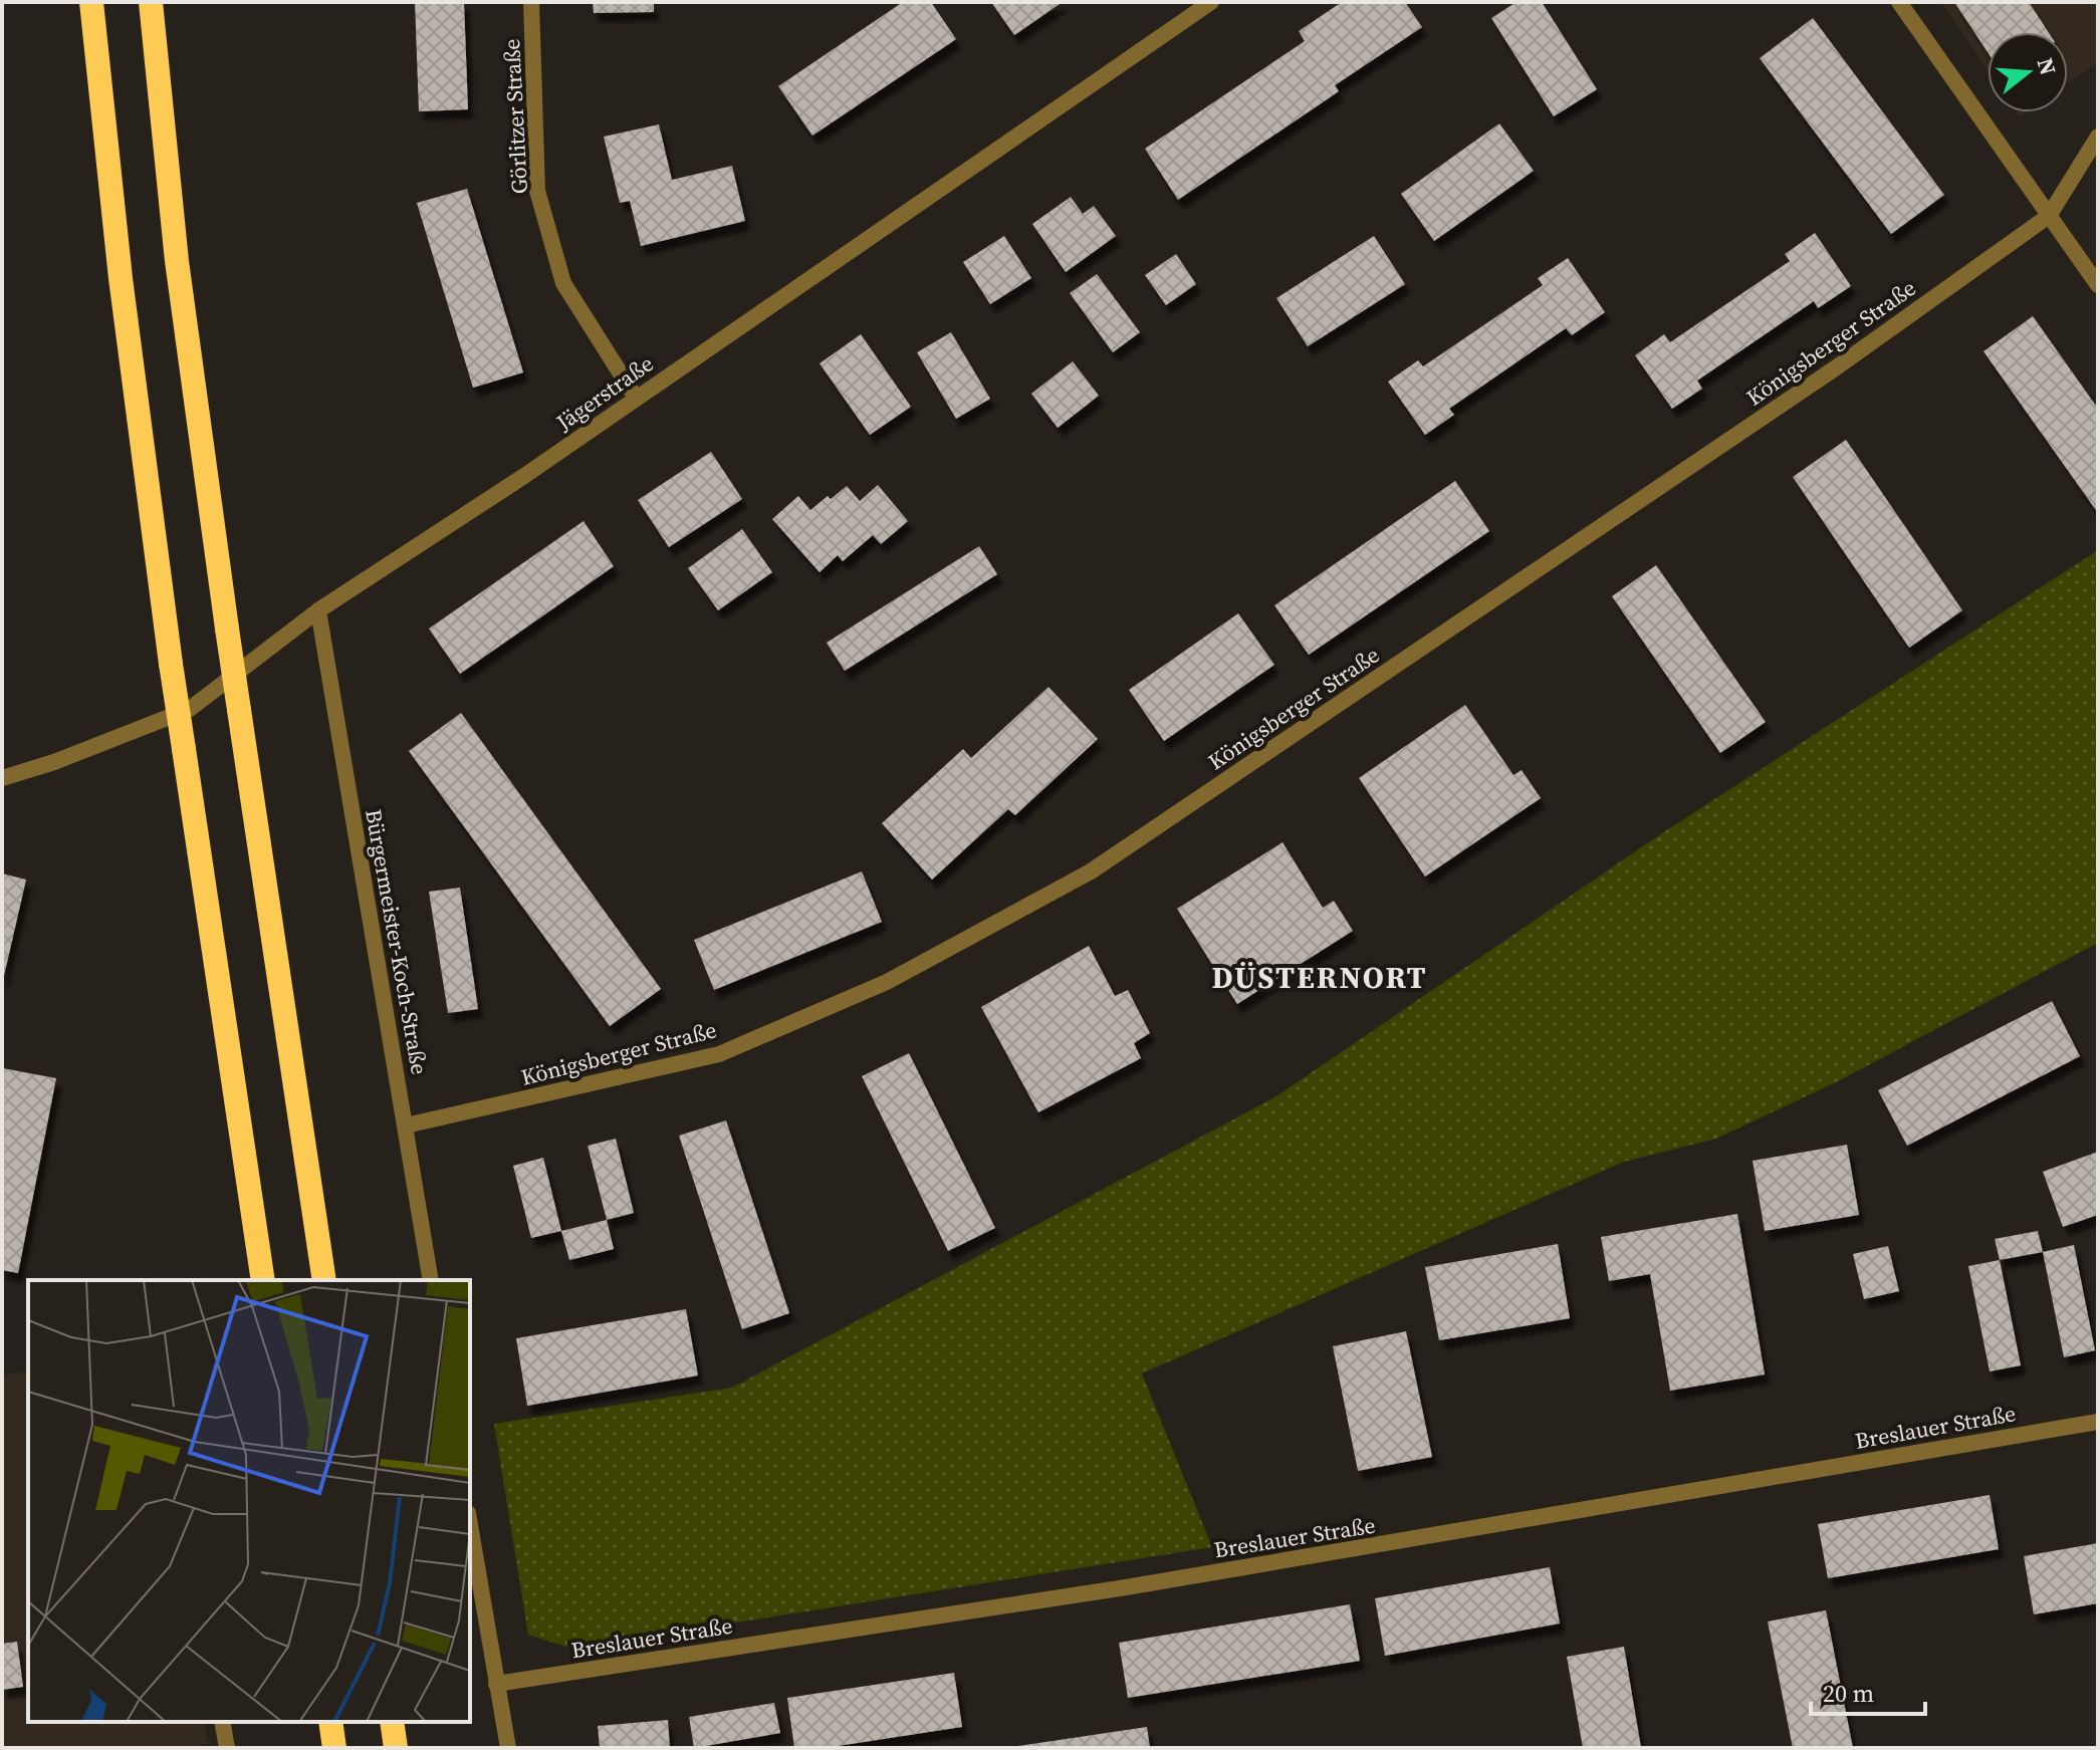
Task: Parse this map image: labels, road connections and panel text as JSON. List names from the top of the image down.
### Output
{
  "streets": {
    "street": [
      "Görlitzer Straße",
      "Königsberger Straße",
      "Jägerstraße",
      "Bürgermeister-Koch-Straße",
      "Breslauer Straße"
    ]
  },
  "crossings": [
    ["Görlitzer Straße", "Jägerstraße"],
    ["Königsberger Straße", "Bürgermeister-Koch-Straße"],
    ["Jägerstraße", "Bürgermeister-Koch-Straße"]
  ],
  "districts": ["DÜSTERNORT"],
  "scale_bar": "20 m",
  "north": "right"
}
